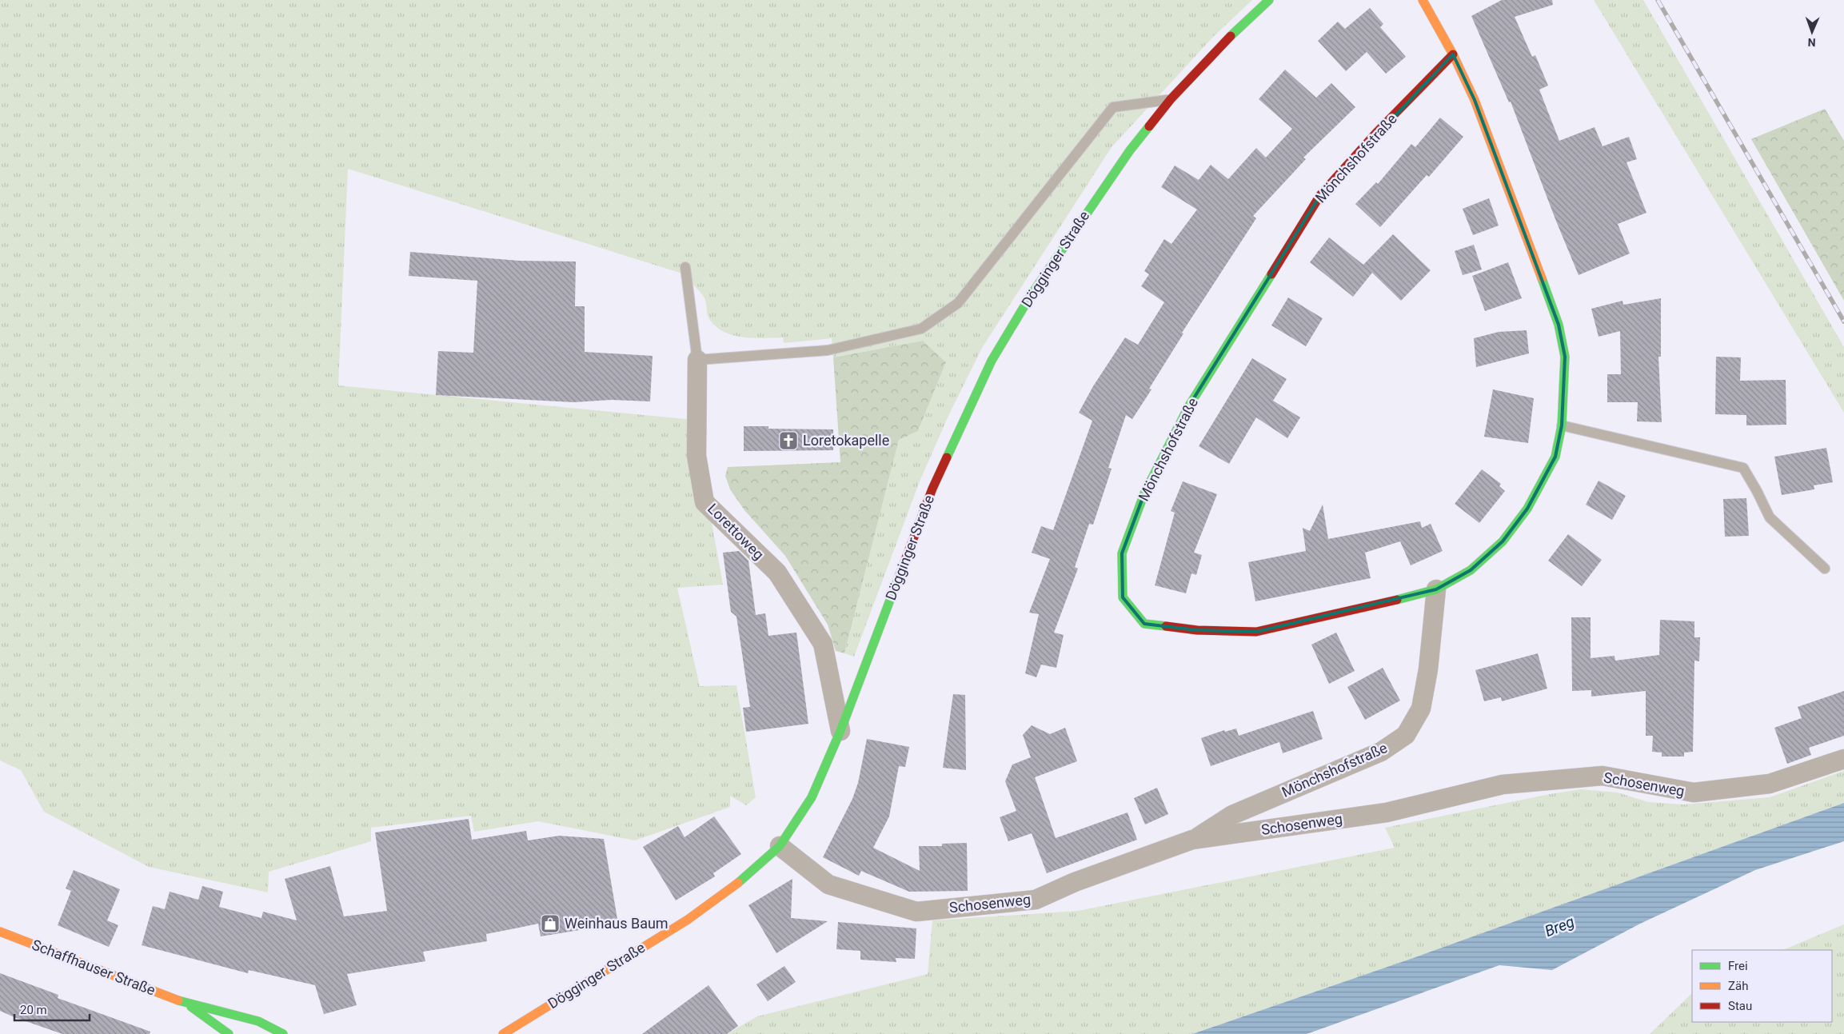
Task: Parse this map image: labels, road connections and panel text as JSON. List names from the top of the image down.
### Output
{
  "streets": {
    "main road": ["Mönchshofstraße", "Dögginger Straße", "Schaffhauser Straße"],
    "street": ["Lorettoweg", "Schosenweg"]
  },
  "crossings": [
    ["Mönchshofstraße", "Schosenweg"],
    ["Dögginger Straße", "Lorettoweg"],
    ["Dögginger Straße", "Schosenweg"]
  ],
  "water": ["Breg"],
  "places": {
    "church": ["Loretokapelle"],
    "shop": ["Weinhaus Baum"]
  },
  "legend": ["Frei", "Zäh", "Stau"],
  "scale_bar": "20 m",
  "north": "bottom"
}
